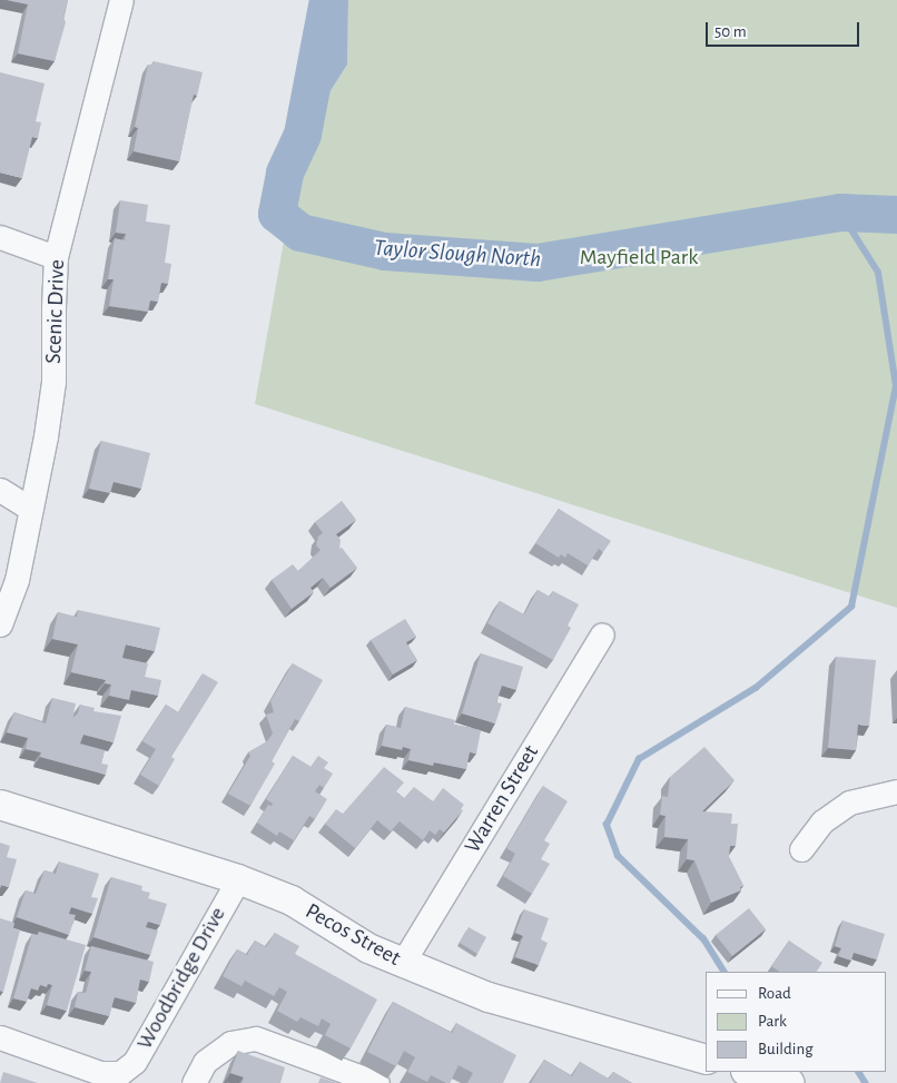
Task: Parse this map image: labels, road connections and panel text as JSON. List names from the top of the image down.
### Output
{
  "streets": {
    "street": [
      "Scenic Drive",
      "Warren Street",
      "Pecos Street",
      "Woodbridge Drive"
    ]
  },
  "crossings": [
    ["Warren Street", "Pecos Street"],
    ["Pecos Street", "Woodbridge Drive"]
  ],
  "water": ["Taylor Slough North"],
  "parks": ["Mayfield Park"],
  "legend": ["Road", "Park", "Building"],
  "scale_bar": "50 m"
}
